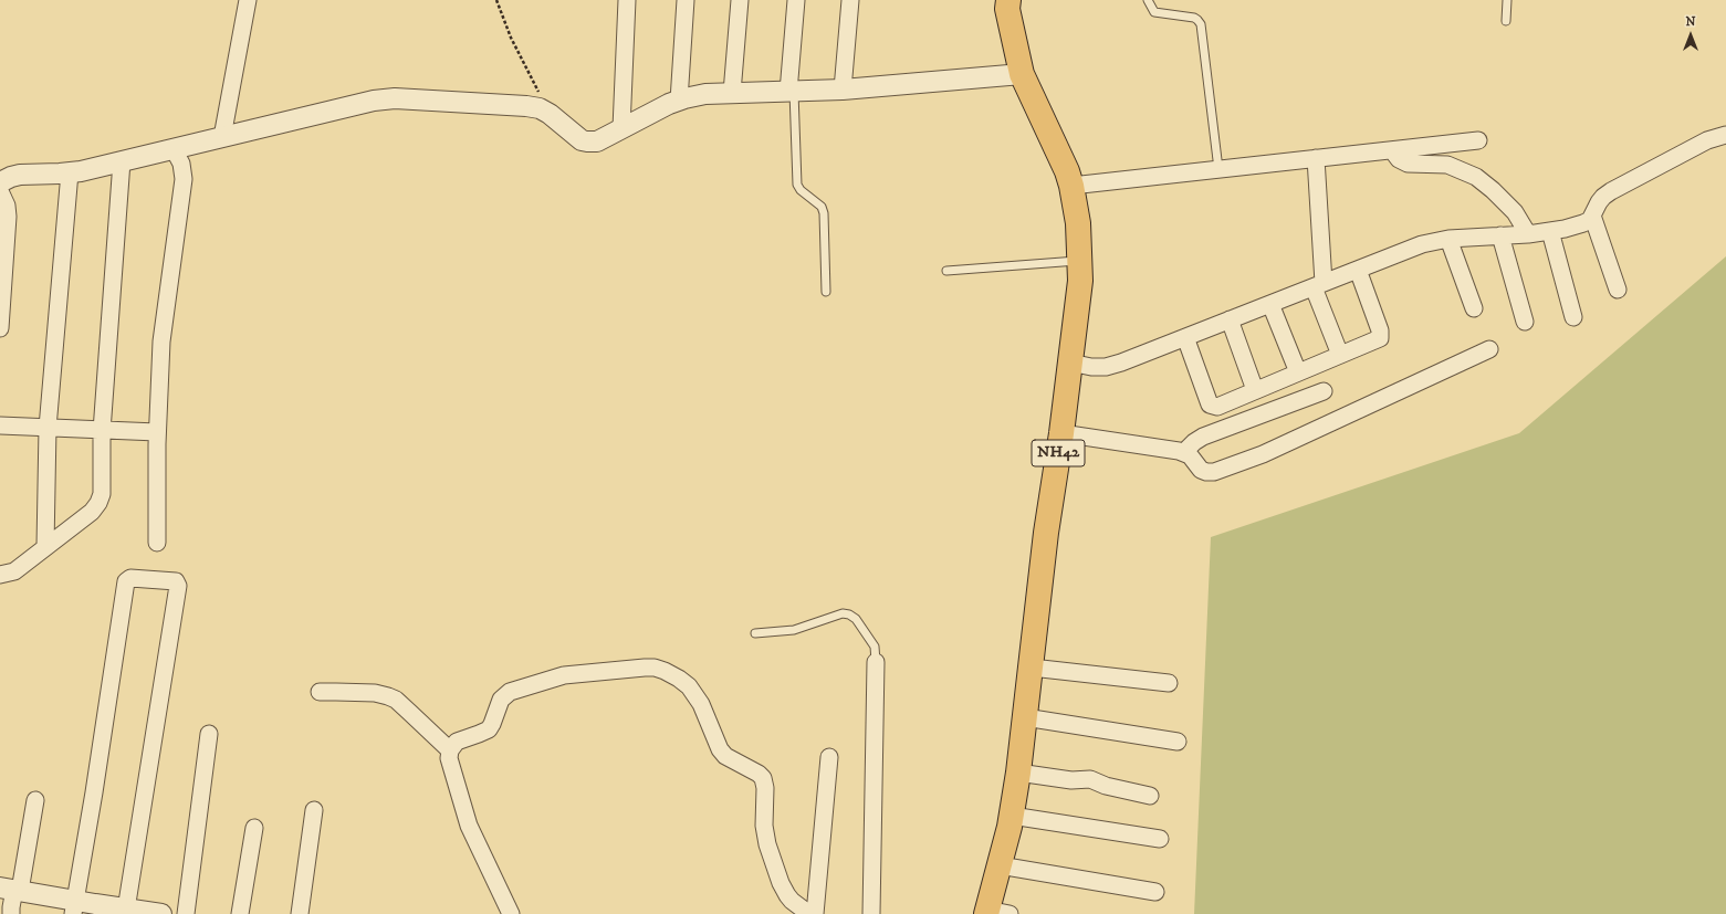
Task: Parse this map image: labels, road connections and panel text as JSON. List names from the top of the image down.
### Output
{
  "streets": {
    "highway": ["NH42"]
  },
  "north": "top"
}
